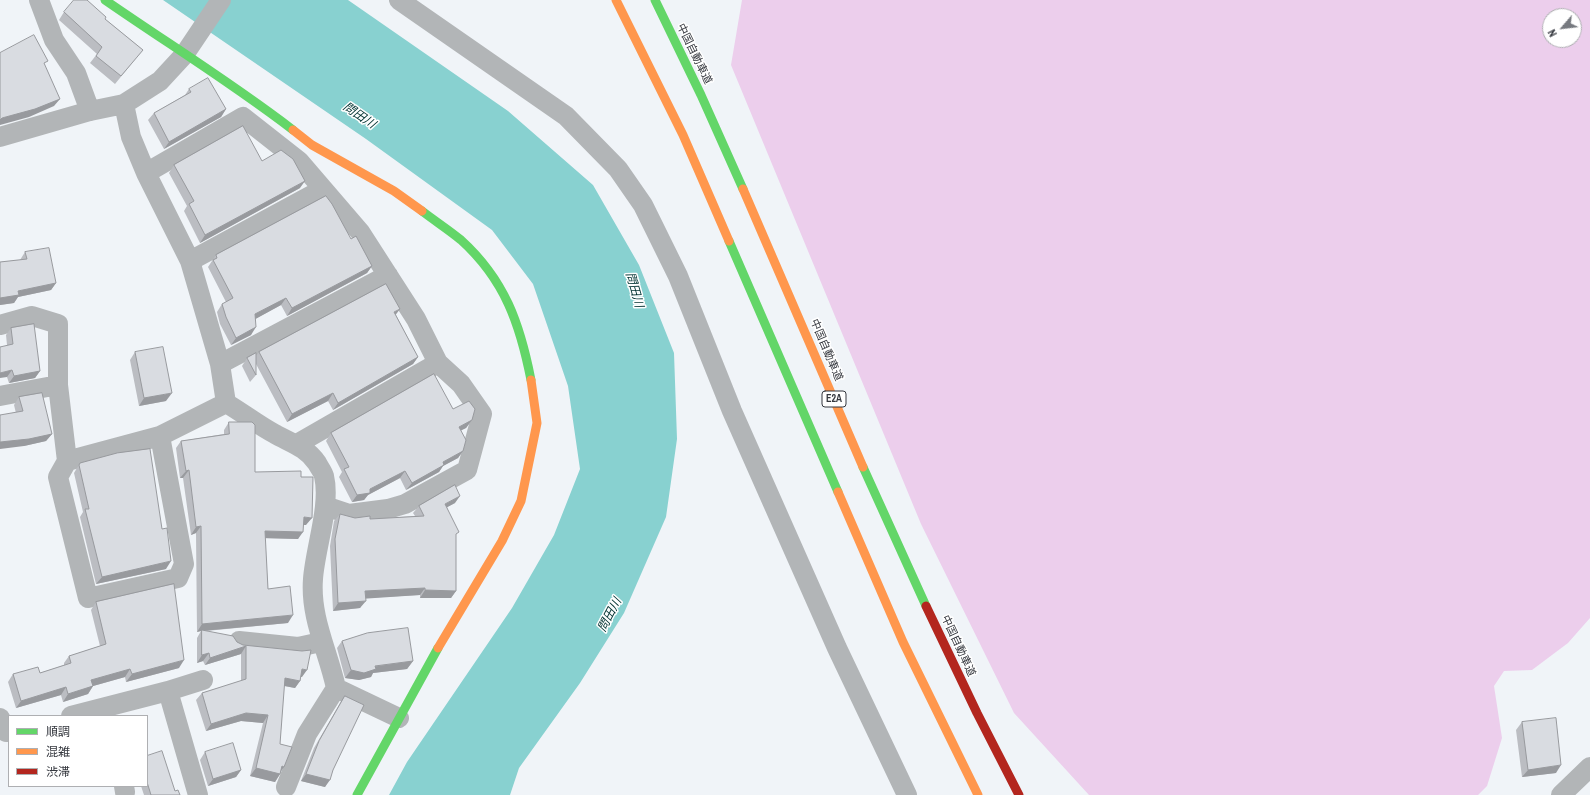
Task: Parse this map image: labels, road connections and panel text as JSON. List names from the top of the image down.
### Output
{
  "streets": {
    "main road": ["中国自動車道", "E2A"]
  },
  "water": ["問田川"],
  "legend": ["順調", "混雑", "渋滞"],
  "north": "bottom left"
}
